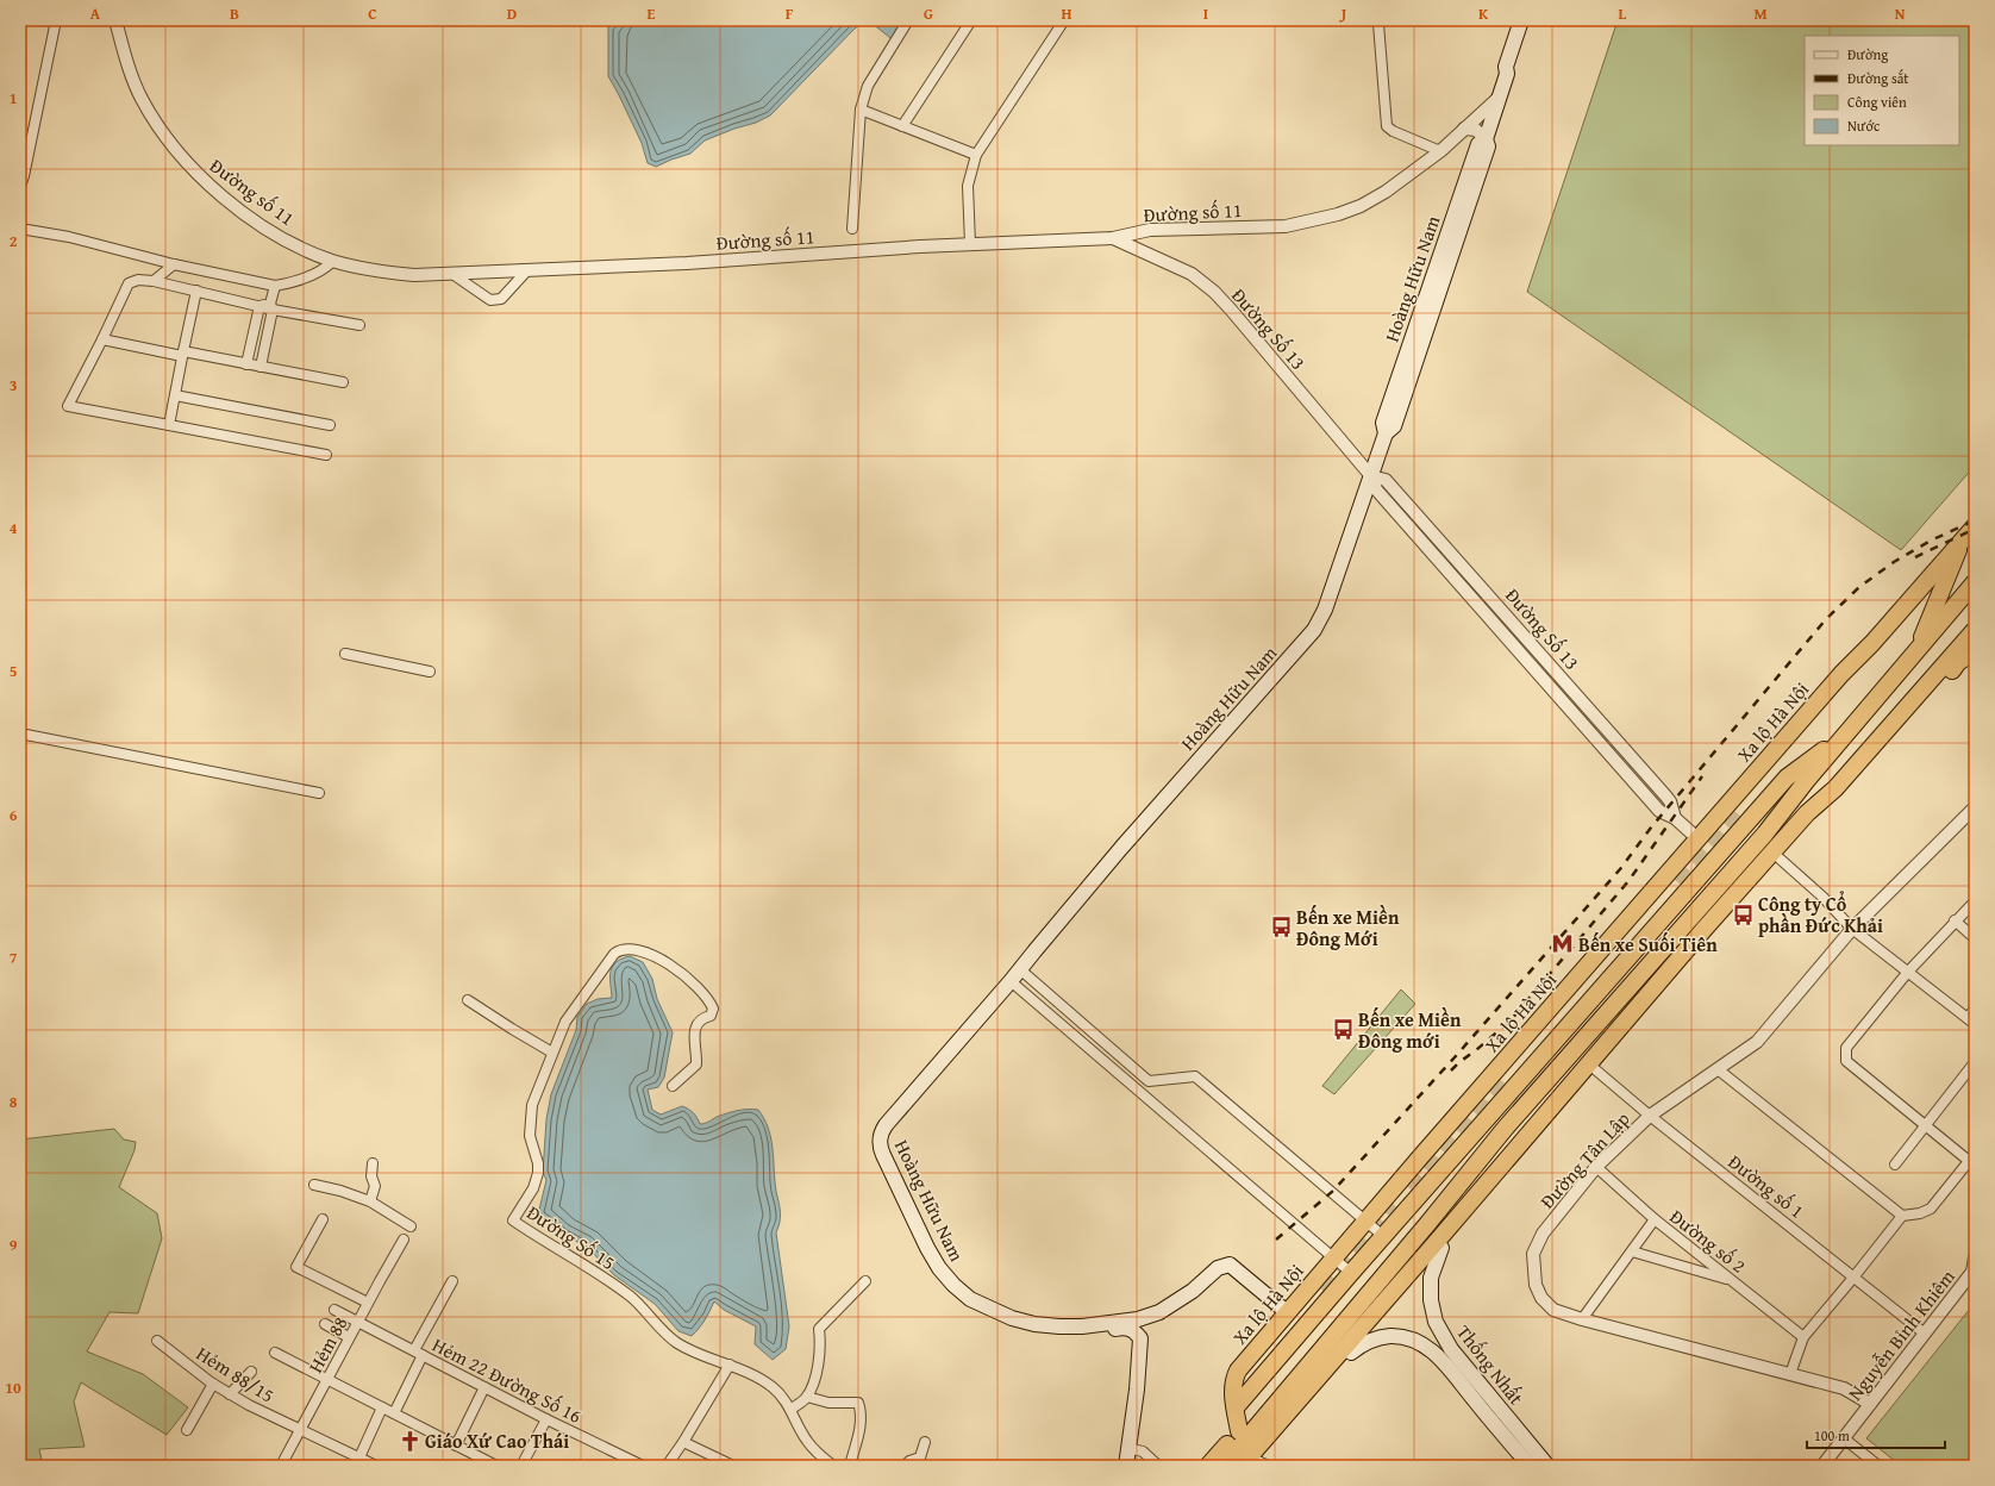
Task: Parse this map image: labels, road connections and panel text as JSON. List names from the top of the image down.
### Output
{
  "streets": {
    "highway": ["Xa lộ Hà Nội"],
    "main road": ["Hoàng Hữu Nam", "Thống Nhất"],
    "street": [
      "Đường số 11",
      "Đường Số 13",
      "Đường Tân Lập",
      "Đường số 1",
      "Đường Số 15",
      "Đường số 2",
      "Nguyễn Bỉnh Khiêm",
      "Hẻm 88",
      "Hẻm 88/15",
      "Hẻm 22 Đường Số 16"
    ]
  },
  "crossings": [
    ["Đường số 11", "Hoàng Hữu Nam"],
    ["Đường số 11", "Đường Số 13"],
    ["Hoàng Hữu Nam", "Đường Số 13"],
    ["Hoàng Hữu Nam", "Xa lộ Hà Nội"],
    ["Đường Số 13", "Xa lộ Hà Nội"],
    ["Đường Tân Lập", "Đường số 1"],
    ["Đường Tân Lập", "Đường số 2"],
    ["Đường Tân Lập", "Nguyễn Bỉnh Khiêm"],
    ["Đường số 1", "Nguyễn Bỉnh Khiêm"],
    ["Hẻm 88", "Hẻm 88/15"],
    ["Hẻm 88", "Hẻm 22 Đường Số 16"]
  ],
  "places": {
    "bus stop": ["Công ty Cổ phần Đức Khải", "Bến xe Miền Đông Mới", "Bến xe Miền Đông mới"],
    "metro station": ["Bến xe Suối Tiên"],
    "church": ["Giáo Xứ Cao Thái"]
  },
  "legend": [
    "Đường",
    "Đường sắt",
    "Công viên",
    "Nước"
  ],
  "scale_bar": "100 m",
  "grid": {
    "columns": [
      "A",
      "B",
      "C",
      "D",
      "E",
      "F",
      "G",
      "H",
      "I",
      "J",
      "K",
      "L",
      "M",
      "N"
    ],
    "rows": [
      "1",
      "2",
      "3",
      "4",
      "5",
      "6",
      "7",
      "8",
      "9",
      "10"
    ]
  }
}
